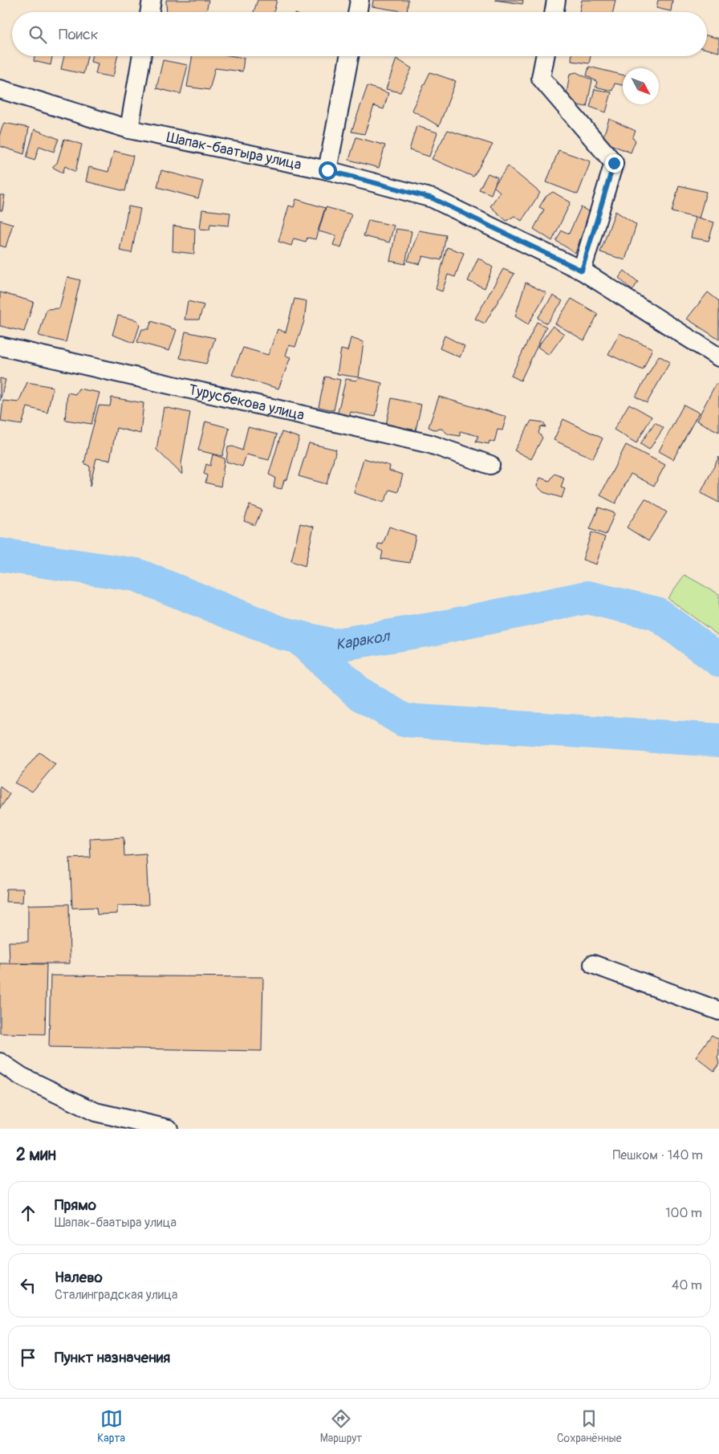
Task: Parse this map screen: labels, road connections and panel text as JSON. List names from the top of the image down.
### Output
{
  "streets": {
    "street": ["Шапак-баатыра улица", "Турусбекова улица"]
  },
  "water": ["Каракол"],
  "north": "bottom right",
  "page": {
    "search": "Поиск",
    "heading": ["2 мин", "Пешком · 140 m"],
    "list": [
      ["Прямо", "Шапак-баатыра улица", "100 m"],
      ["Налево", "Сталинградская улица", "40 m"],
      "Пункт назначения"
    ],
    "nav": ["Карта", "Маршрут", "Сохранённые"]
  }
}
